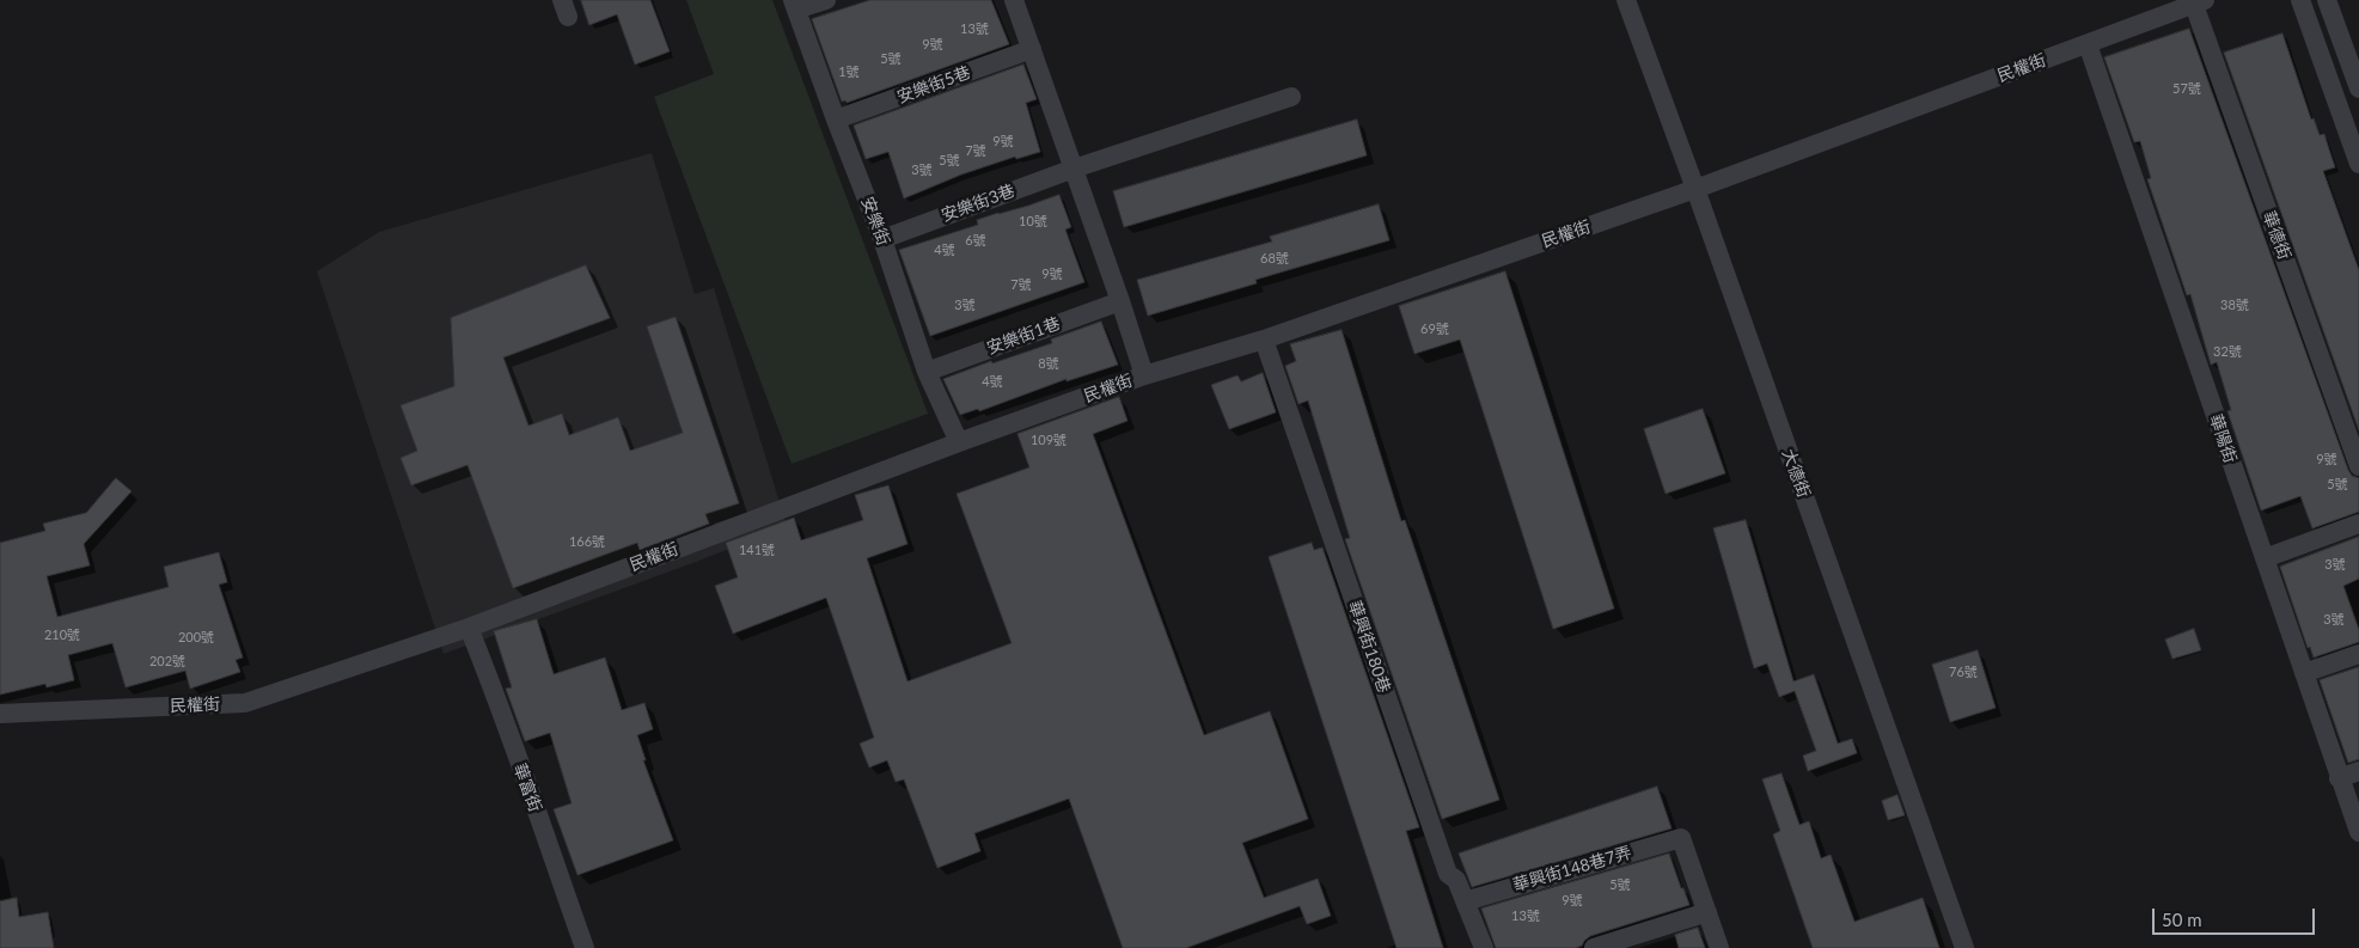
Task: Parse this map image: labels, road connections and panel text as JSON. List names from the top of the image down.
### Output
{
  "streets": {
    "street": [
      "民權街",
      "安樂街5巷",
      "安樂街3巷",
      "安樂街",
      "華德街",
      "安樂街1巷",
      "華陽街",
      "大德街",
      "華興街180巷",
      "華富街",
      "華興街148巷7弄"
    ]
  },
  "crossings": [
    ["民權街", "安樂街"],
    ["民權街", "華德街"],
    ["民權街", "華陽街"],
    ["民權街", "大德街"],
    ["民權街", "華興街180巷"],
    ["民權街", "華富街"],
    ["安樂街5巷", "安樂街"],
    ["安樂街3巷", "安樂街"],
    ["安樂街", "安樂街1巷"],
    ["華興街180巷", "華興街148巷7弄"]
  ],
  "house_numbers": [
    "13號",
    "9號",
    "5號",
    "1號",
    "57號",
    "9號",
    "7號",
    "5號",
    "3號",
    "10號",
    "6號",
    "4號",
    "68號",
    "9號",
    "7號",
    "3號",
    "38號",
    "69號",
    "32號",
    "8號",
    "4號",
    "109號",
    "9號",
    "5號",
    "166號",
    "141號",
    "3號",
    "3號",
    "210號",
    "200號",
    "202號",
    "76號",
    "5號",
    "9號",
    "13號"
  ],
  "scale_bar": "50 m"
}
